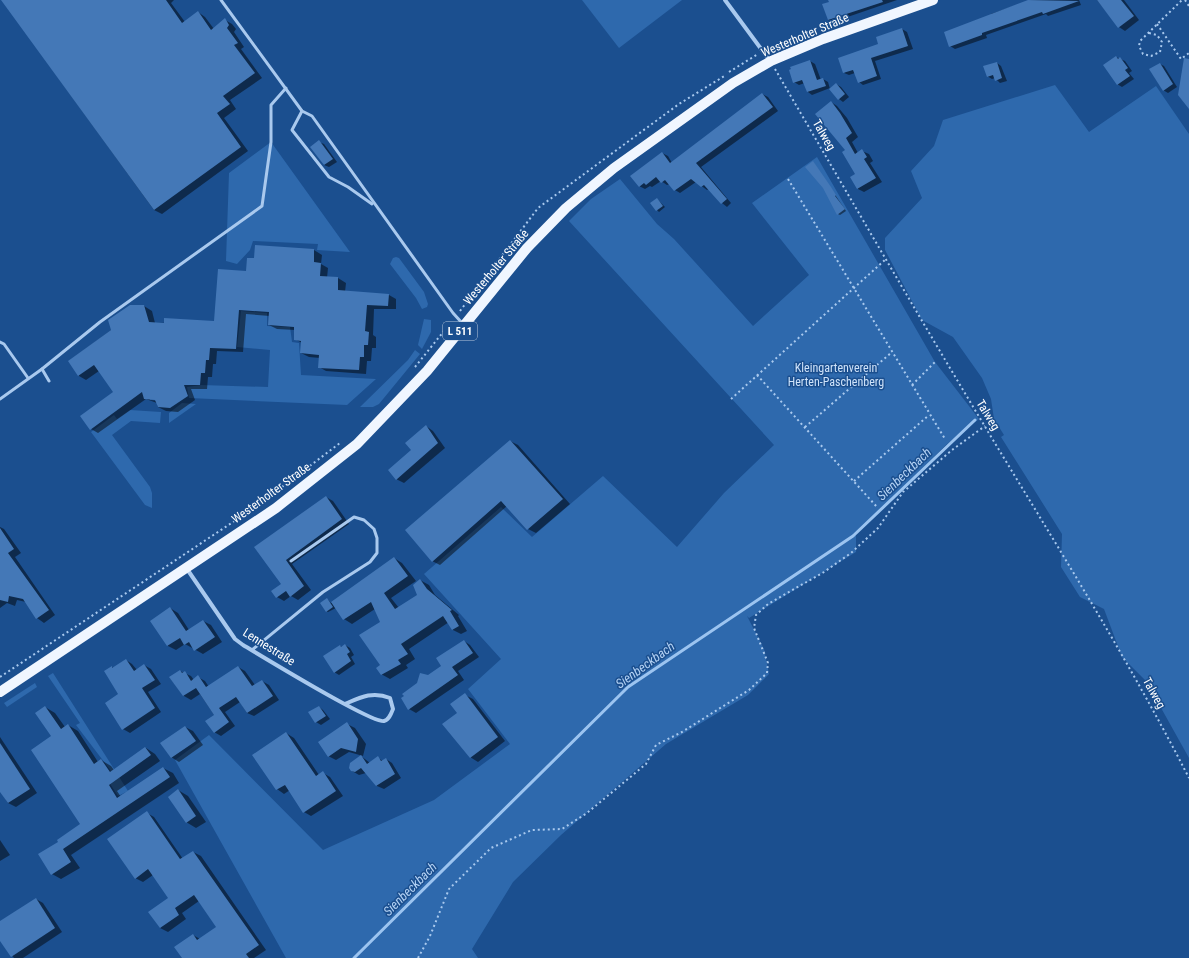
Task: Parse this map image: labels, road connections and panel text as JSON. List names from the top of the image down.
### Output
{
  "streets": {
    "main road": ["Westerholter Straße", "L 511"],
    "street": ["Lennestraße"],
    "path": ["Talweg"]
  },
  "crossings": [
    ["Westerholter Straße", "Talweg"],
    ["Westerholter Straße", "Lennestraße"]
  ],
  "water": ["Sienbeckbach"],
  "parks": ["Kleingartenverein Herten-Paschenberg"]
}
